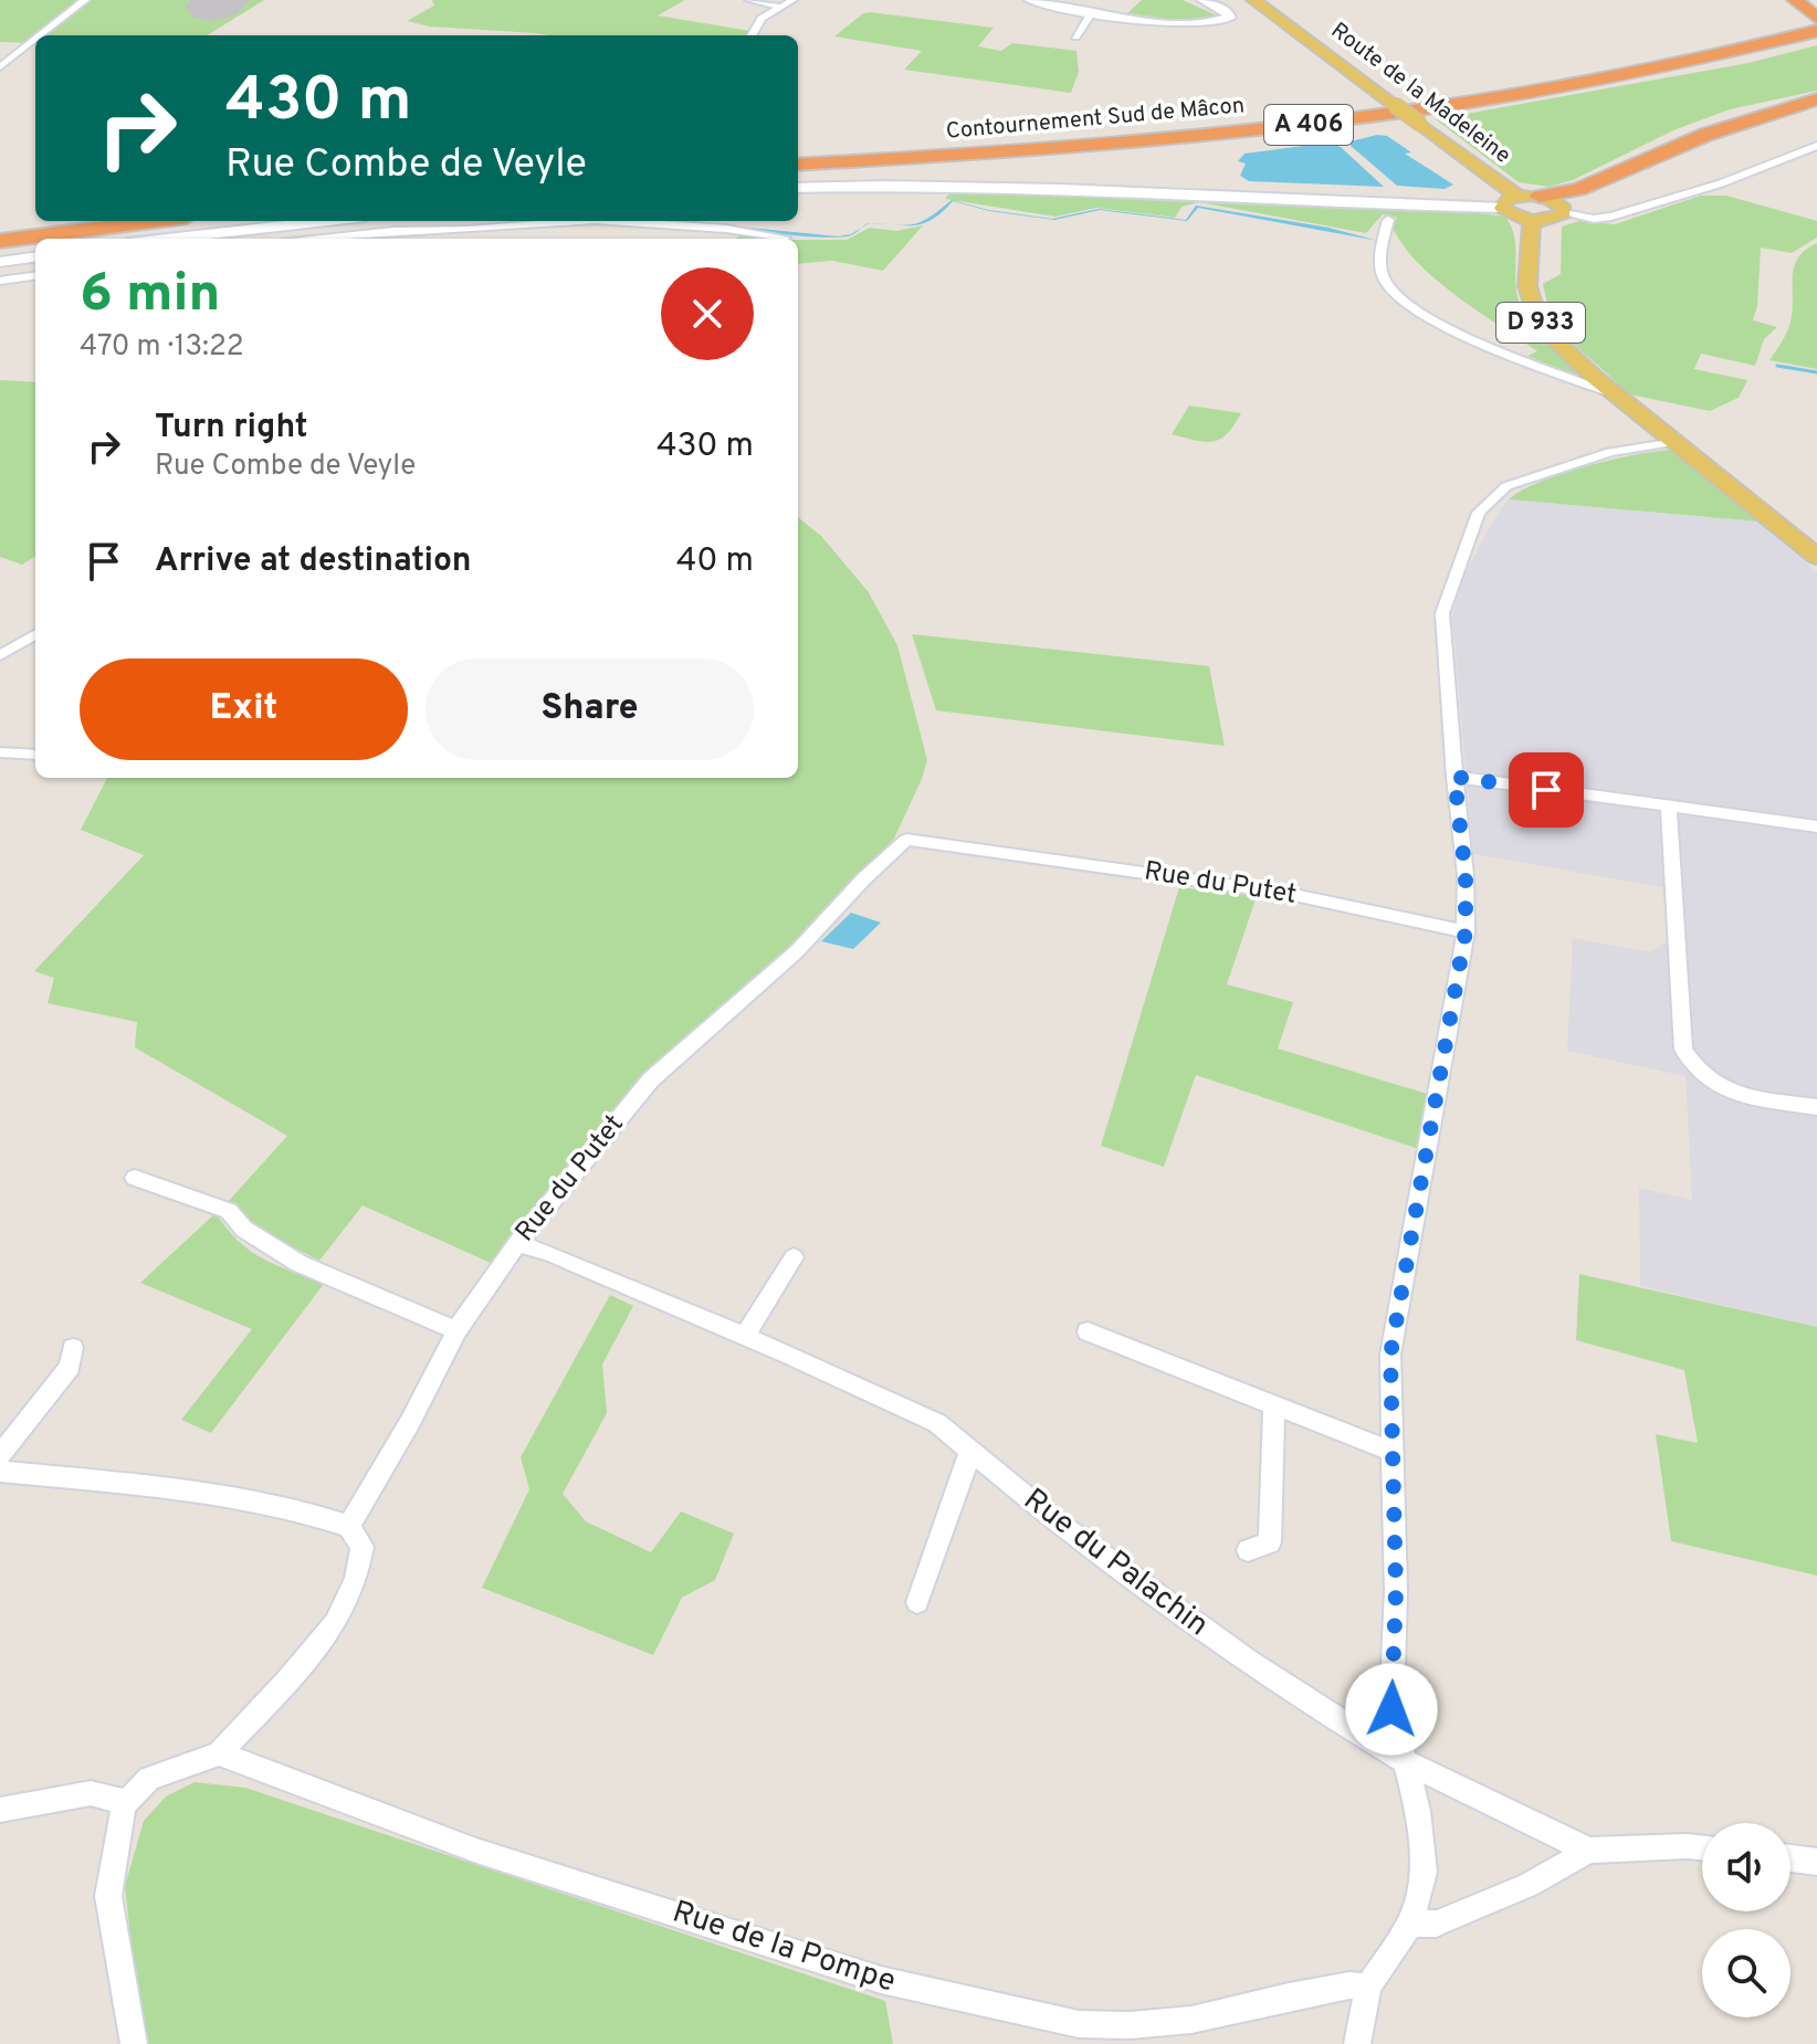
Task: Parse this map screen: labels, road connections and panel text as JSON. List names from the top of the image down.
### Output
{
  "streets": {
    "highway": ["Contournement Sud de Mâcon", "A 406"],
    "main road": ["Route de la Madeleine", "D 933"],
    "street": ["Rue du Putet", "Rue du Palachin", "Rue de la Pompe"]
  },
  "crossings": [
    ["Route de la Madeleine", "D 933"],
    ["Rue du Putet", "Rue du Palachin"]
  ],
  "page": {
    "turn": ["430 m", "Rue Combe de Veyle"],
    "heading": ["6 min", "470 m · 13:22"],
    "list": [
      {
        "name": "Turn right",
        "note": "Rue Combe de Veyle",
        "value": "430 m"
      },
      {
        "name": "Arrive at destination",
        "value": "40 m"
      }
    ],
    "buttons": ["Exit", "Share"]
  }
}
